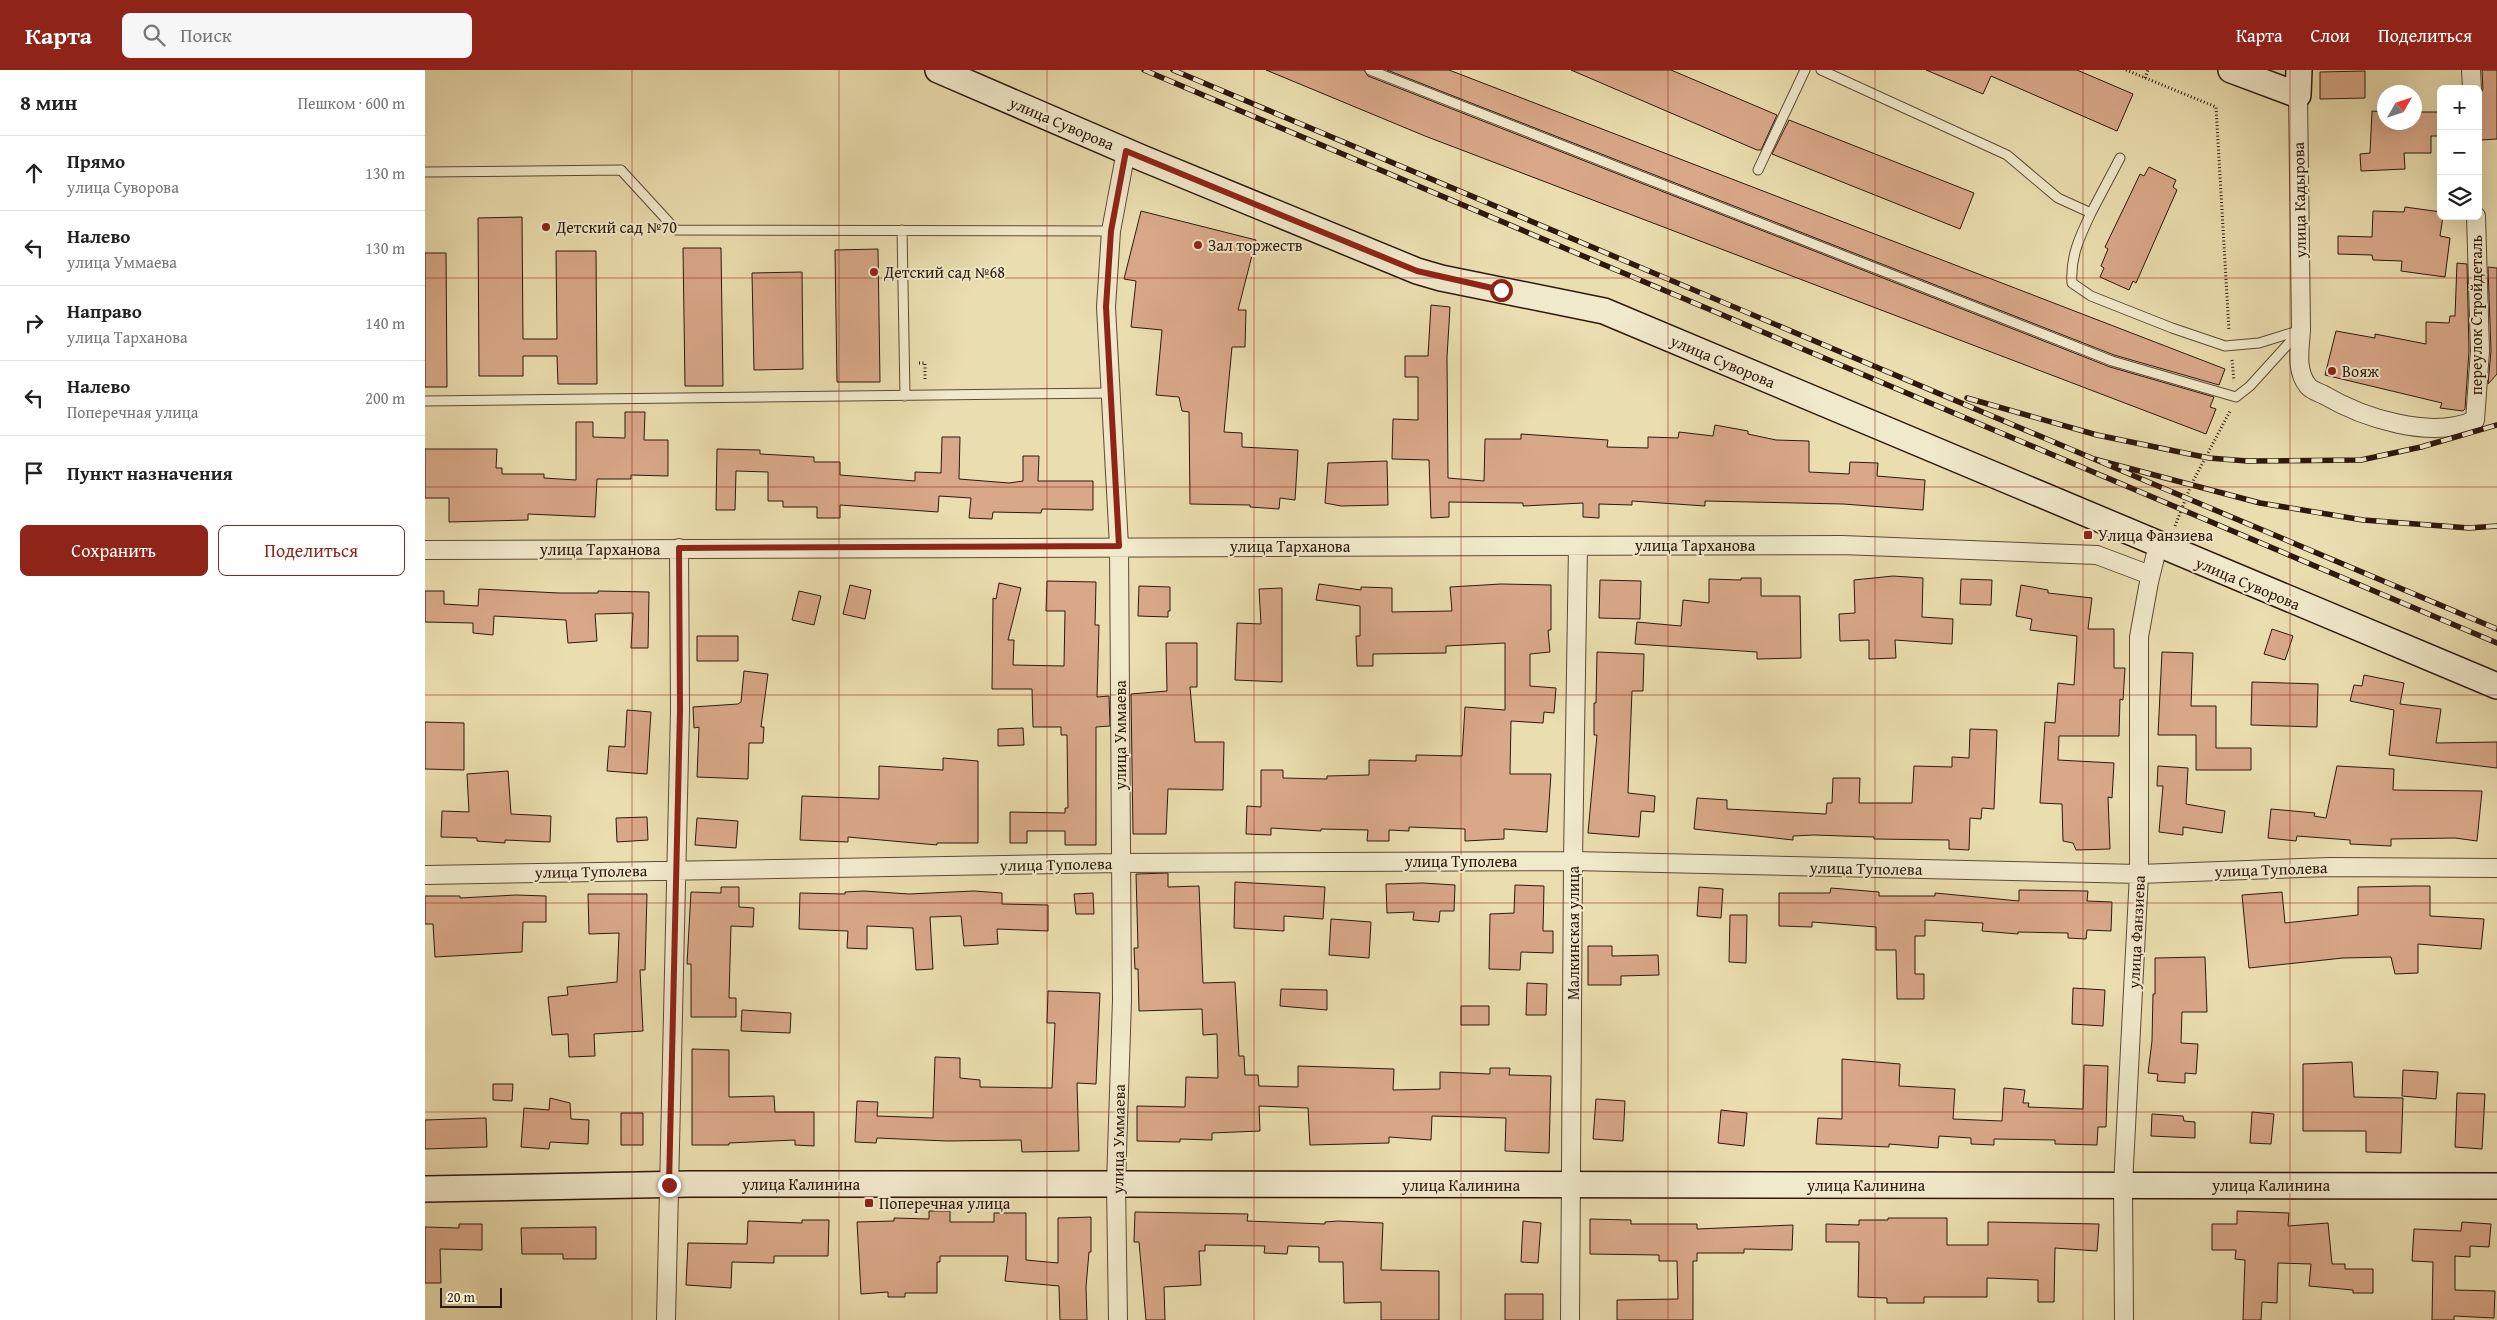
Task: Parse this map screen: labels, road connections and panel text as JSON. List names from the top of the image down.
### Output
{
  "streets": {
    "street": [
      "улица Суворова",
      "улица Кадырова",
      "переулок Стройдеталь",
      "улица Тарханова",
      "улица Уммаева",
      "улица Туполева",
      "улица Фанзиева",
      "Малкинская улица",
      "улица Калинина"
    ]
  },
  "crossings": [
    ["улица Суворова", "улица Уммаева"],
    ["улица Суворова", "улица Фанзиева"],
    ["улица Кадырова", "переулок Стройдеталь"],
    ["улица Тарханова", "улица Уммаева"],
    ["улица Тарханова", "улица Фанзиева"],
    ["улица Тарханова", "Малкинская улица"],
    ["улица Уммаева", "улица Туполева"],
    ["улица Уммаева", "улица Калинина"],
    ["улица Туполева", "улица Фанзиева"],
    ["улица Туполева", "Малкинская улица"],
    ["улица Фанзиева", "улица Калинина"],
    ["Малкинская улица", "улица Калинина"]
  ],
  "places": {
    "other": [
      "Детский сад №70",
      "Зал торжеств",
      "Детский сад №68",
      "Вояж"
    ],
    "transit": ["Улица Фанзиева", "Поперечная улица"]
  },
  "scale_bar": "20 m",
  "north": "top right",
  "page": {
    "header": "Карта",
    "search": "Поиск",
    "nav": ["Карта", "Слои", "Поделиться"],
    "heading": ["8 мин", "Пешком · 600 m"],
    "map_buttons": ["+", "−"],
    "list": [
      ["Прямо", "улица Суворова", "130 m"],
      ["Налево", "улица Уммаева", "130 m"],
      ["Направо", "улица Тарханова", "140 m"],
      ["Налево", "Поперечная улица", "200 m"],
      "Пункт назначения"
    ],
    "buttons": ["Сохранить", "Поделиться"],
    "scale": "20 m"
  }
}
